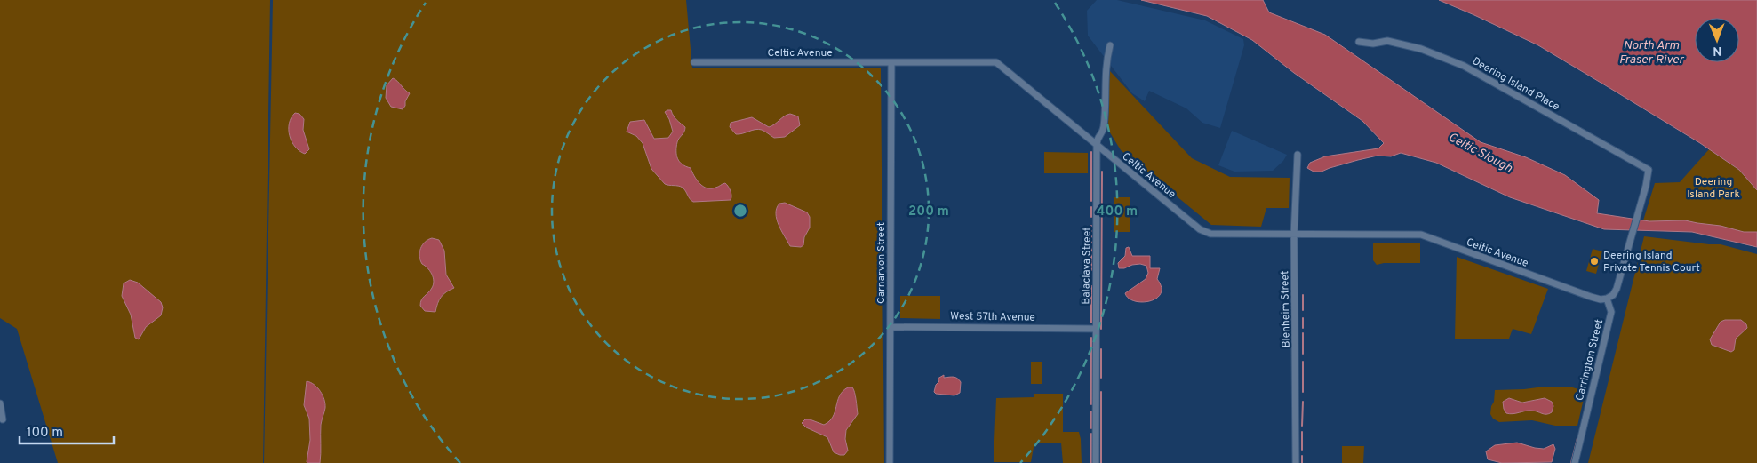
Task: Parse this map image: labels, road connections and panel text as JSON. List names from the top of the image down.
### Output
{
  "streets": {
    "street": [
      "Celtic Avenue",
      "Deering Island Place",
      "Carnarvon Street",
      "Balaclava Street",
      "Blenheim Street",
      "West 57th Avenue",
      "Carrington Street"
    ]
  },
  "crossings": [
    ["Celtic Avenue", "Deering Island Place"],
    ["Celtic Avenue", "Carnarvon Street"],
    ["Celtic Avenue", "Balaclava Street"],
    ["Celtic Avenue", "Blenheim Street"],
    ["Celtic Avenue", "Carrington Street"],
    ["Deering Island Place", "Carrington Street"],
    ["Carnarvon Street", "West 57th Avenue"],
    ["Balaclava Street", "West 57th Avenue"]
  ],
  "water": ["North Arm Fraser River", "Celtic Slough"],
  "parks": ["Deering Island Park"],
  "places": ["Deering Island Private Tennis Court"],
  "scale_bar": "100 m",
  "north": "bottom",
  "rings": ["200 m", "400 m"]
}
